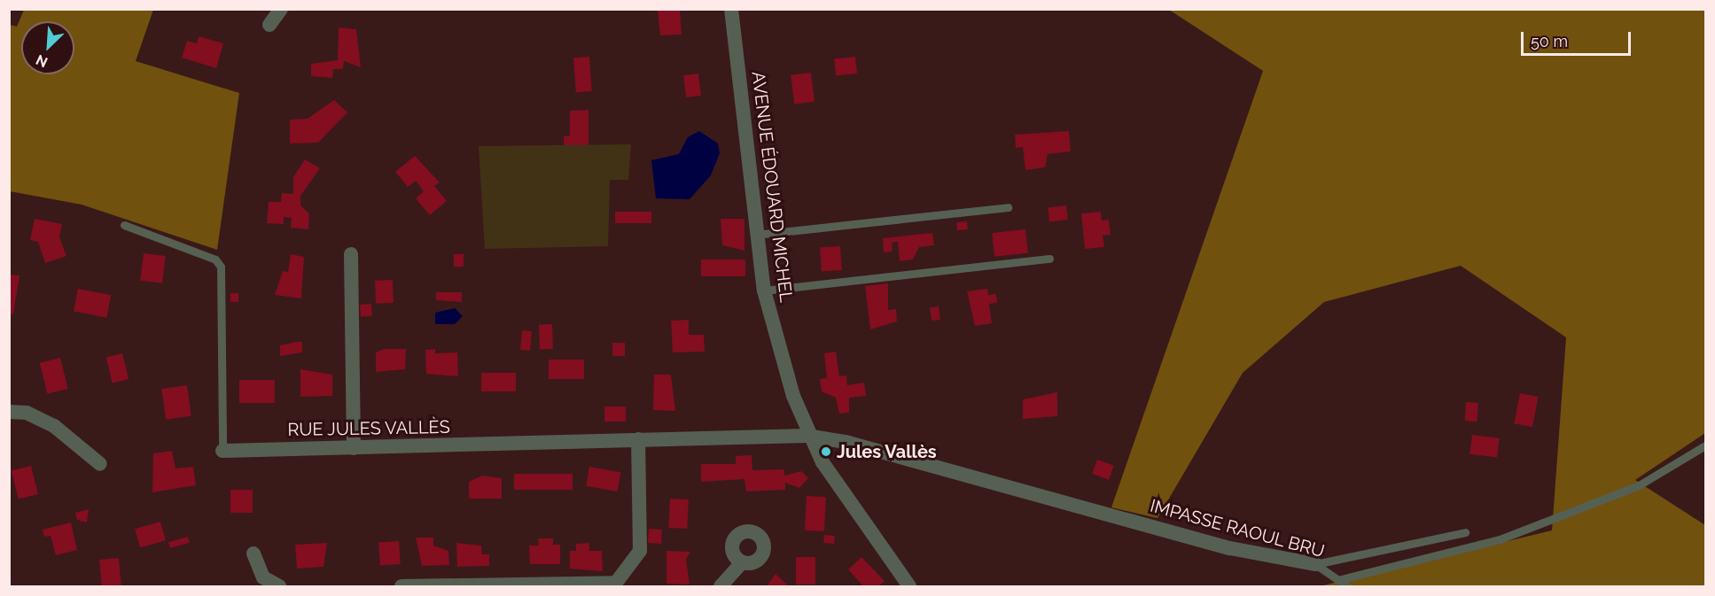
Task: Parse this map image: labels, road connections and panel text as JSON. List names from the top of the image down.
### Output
{
  "streets": {
    "street": ["AVENUE ÉDOUARD MICHEL", "RUE JULES VALLÈS", "IMPASSE RAOUL BRU"]
  },
  "crossings": [
    ["AVENUE ÉDOUARD MICHEL", "RUE JULES VALLÈS"],
    ["AVENUE ÉDOUARD MICHEL", "IMPASSE RAOUL BRU"],
    ["RUE JULES VALLÈS", "IMPASSE RAOUL BRU"]
  ],
  "places": ["Jules Vallès"],
  "scale_bar": "50 m",
  "north": "bottom left"
}
